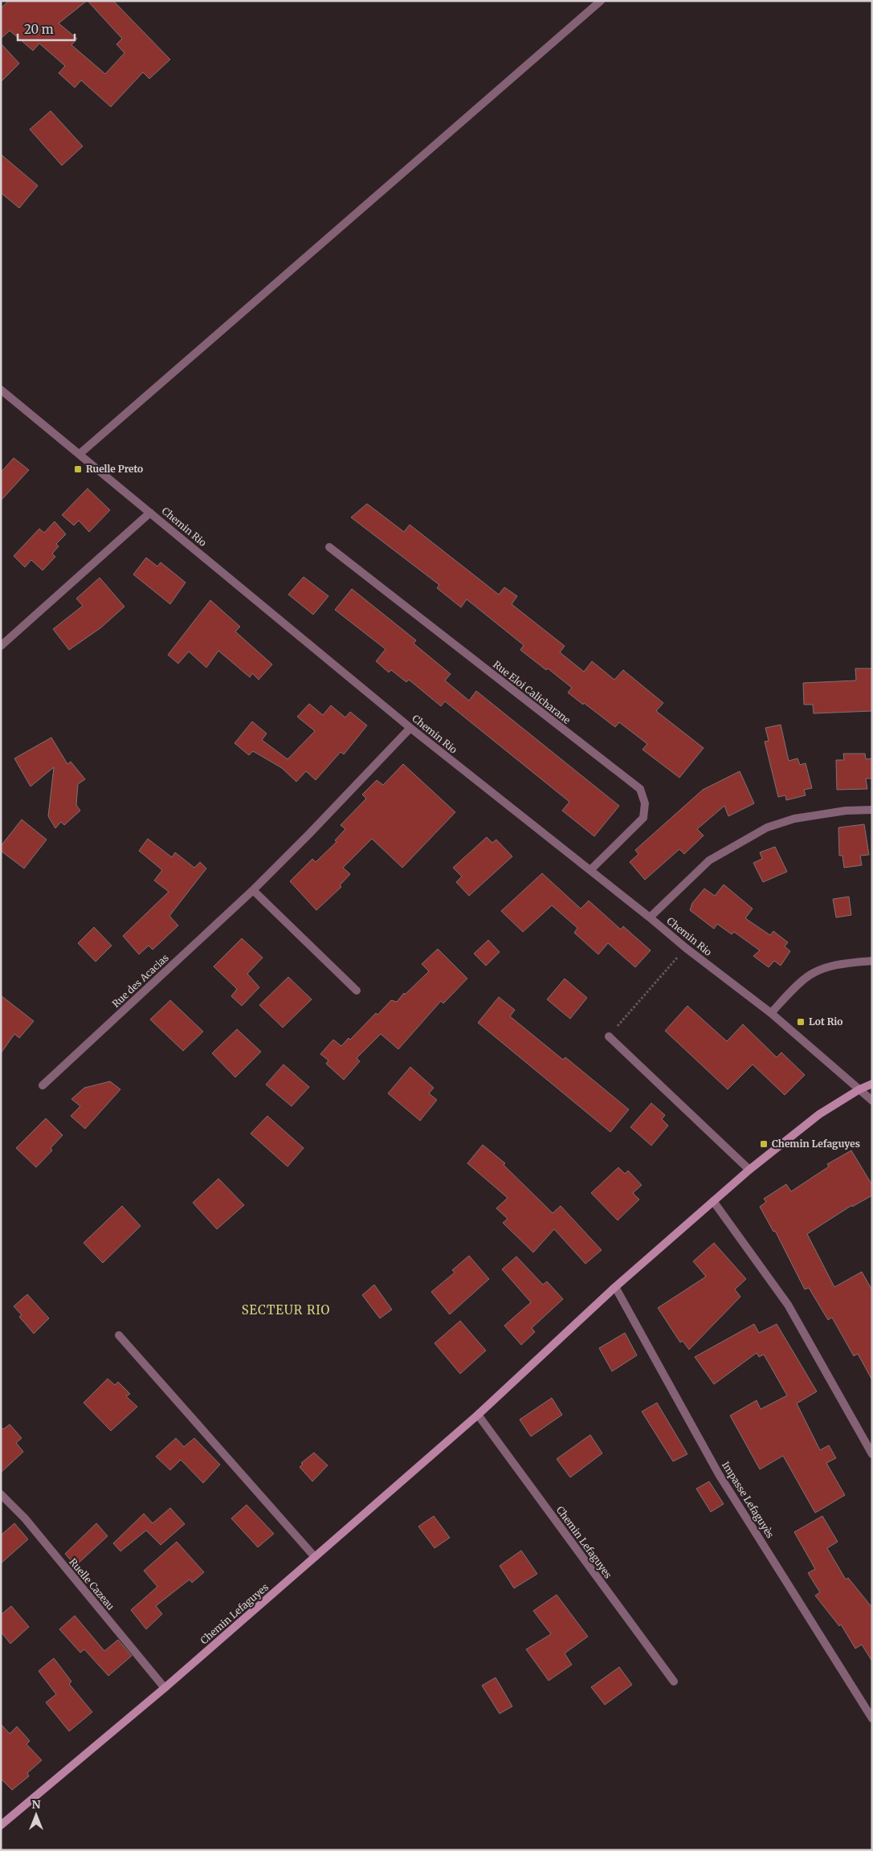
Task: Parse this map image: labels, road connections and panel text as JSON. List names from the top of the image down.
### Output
{
  "streets": {
    "main road": ["Chemin Lefaguyes"],
    "street": [
      "Chemin Rio",
      "Rue Eloi Calicharane",
      "Rue des Acacias",
      "Impasse Lefaguyès",
      "Ruelle Cazeau"
    ]
  },
  "crossings": [
    ["Chemin Rio", "Rue Eloi Calicharane"],
    ["Chemin Rio", "Rue des Acacias"],
    ["Chemin Rio", "Chemin Lefaguyes"],
    ["Impasse Lefaguyès", "Chemin Lefaguyes"],
    ["Chemin Lefaguyes", "Ruelle Cazeau"]
  ],
  "districts": ["SECTEUR RIO"],
  "places": {
    "transit": ["Ruelle Preto", "Lot Rio", "Chemin Lefaguyes"]
  },
  "scale_bar": "20 m",
  "north": "top"
}
